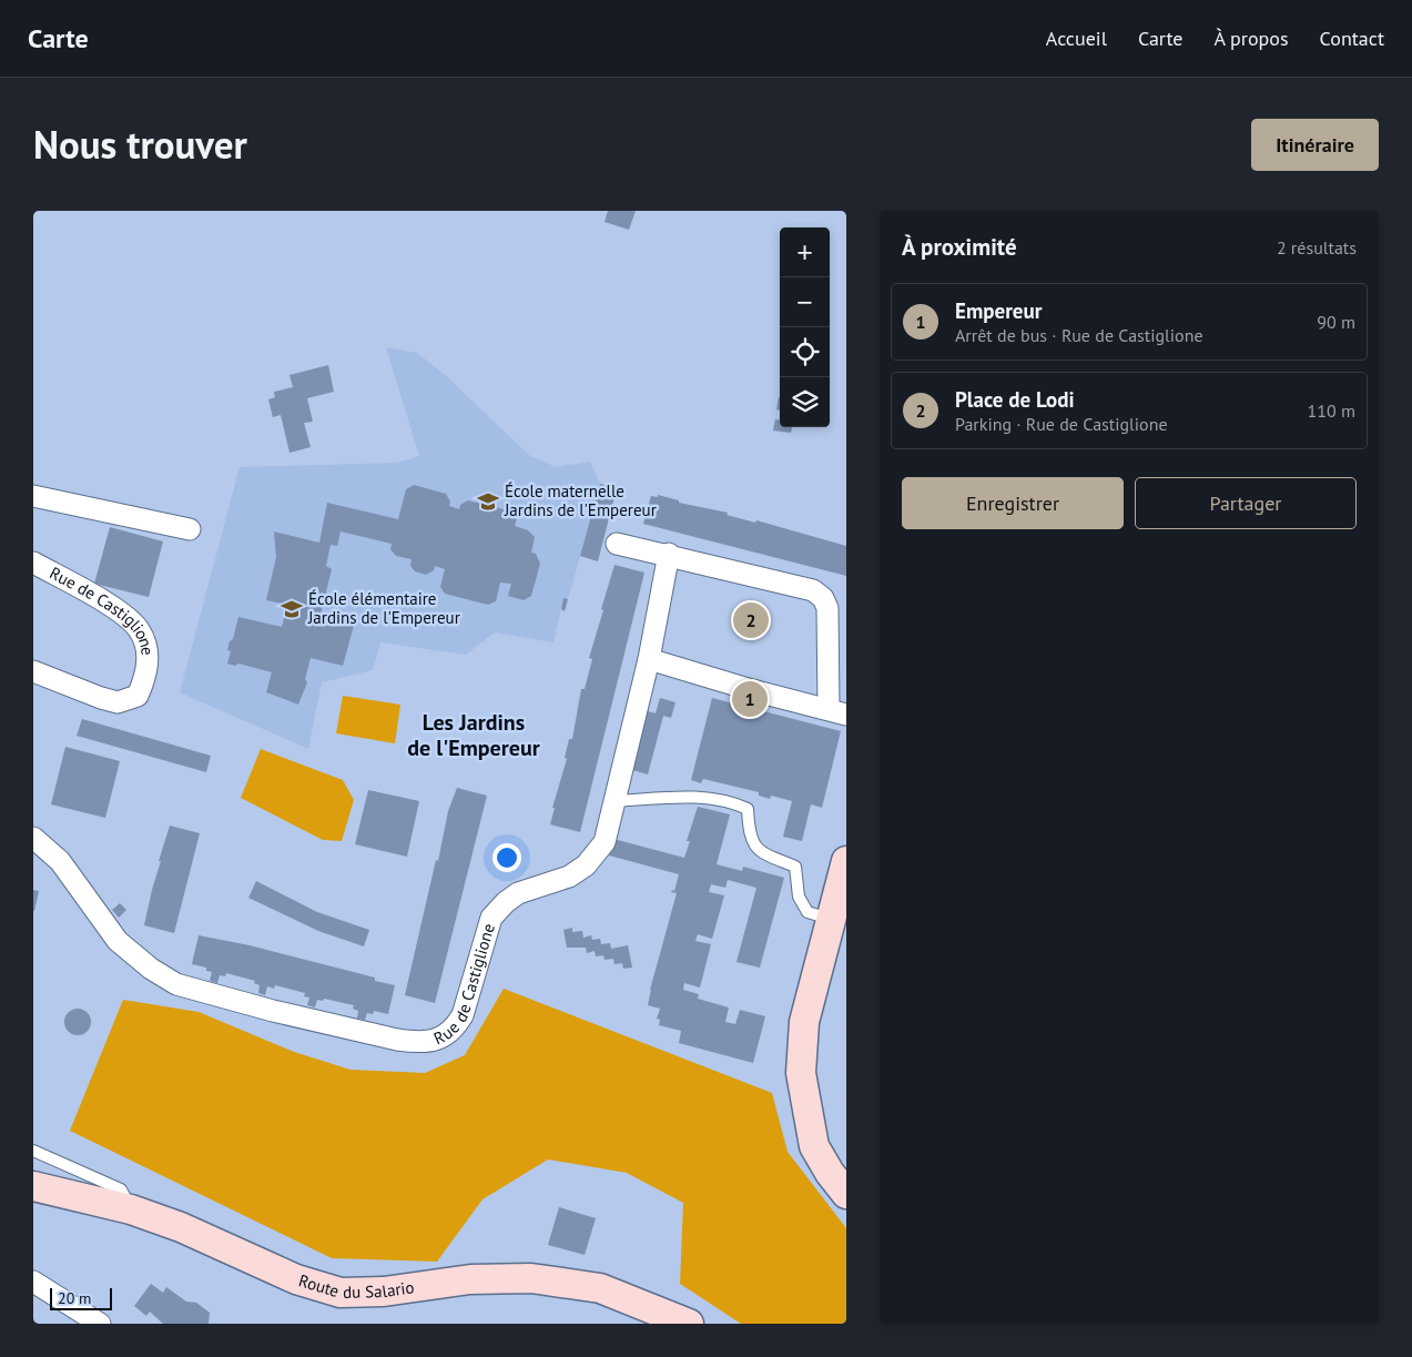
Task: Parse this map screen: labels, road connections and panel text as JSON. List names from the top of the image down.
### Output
{
  "streets": {
    "main road": ["Route du Salario"],
    "street": ["Rue de Castiglione"]
  },
  "districts": ["Les Jardins de l'Empereur"],
  "places": {
    "school or university": ["École maternelle Jardins de l'Empereur", "École élémentaire Jardins de l'Empereur"]
  },
  "scale_bar": "20 m",
  "page": {
    "header": "Carte",
    "nav": [
      "Accueil",
      "Carte",
      "À propos",
      "Contact"
    ],
    "title": "Nous trouver",
    "buttons": [
      "Itinéraire",
      ["Enregistrer", "Partager"]
    ],
    "heading": ["À proximité", "2 résultats"],
    "map_buttons": ["+", "−"],
    "list": [
      {
        "mark": "1",
        "name": "Empereur",
        "note": "Arrêt de bus · Rue de Castiglione",
        "value": "90 m"
      },
      {
        "mark": "2",
        "name": "Place de Lodi",
        "note": "Parking · Rue de Castiglione",
        "value": "110 m"
      }
    ],
    "pins": ["2", "1"],
    "scale": "20 m"
  }
}
